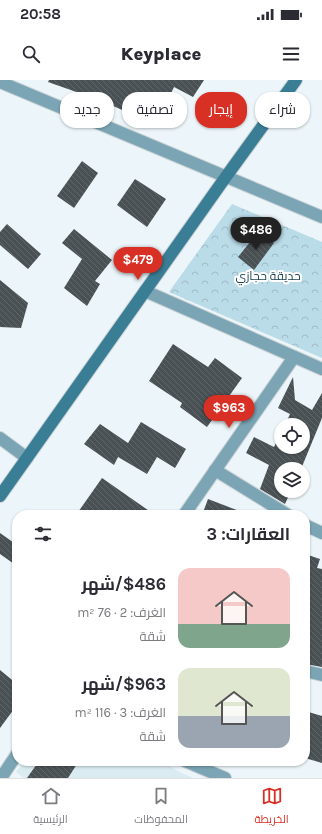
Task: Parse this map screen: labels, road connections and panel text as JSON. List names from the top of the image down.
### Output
{
  "parks": ["حديقة حجازي"],
  "page": {
    "status": "20:58",
    "header": "Keyplace",
    "chip": [
      "شراء",
      "إيجار",
      "تصفية",
      "جديد"
    ],
    "price": ["$486", "$479", "$963"],
    "heading": "العقارات: 3",
    "list": [
      {
        "name": "$486/شهر",
        "note": "الغرف: 2 · 76 m² · شقة"
      },
      {
        "name": "$963/شهر",
        "note": "الغرف: 3 · 116 m² · شقة"
      }
    ],
    "tabs": ["الخريطة", "المحفوظات", "الرئيسية"]
  }
}
